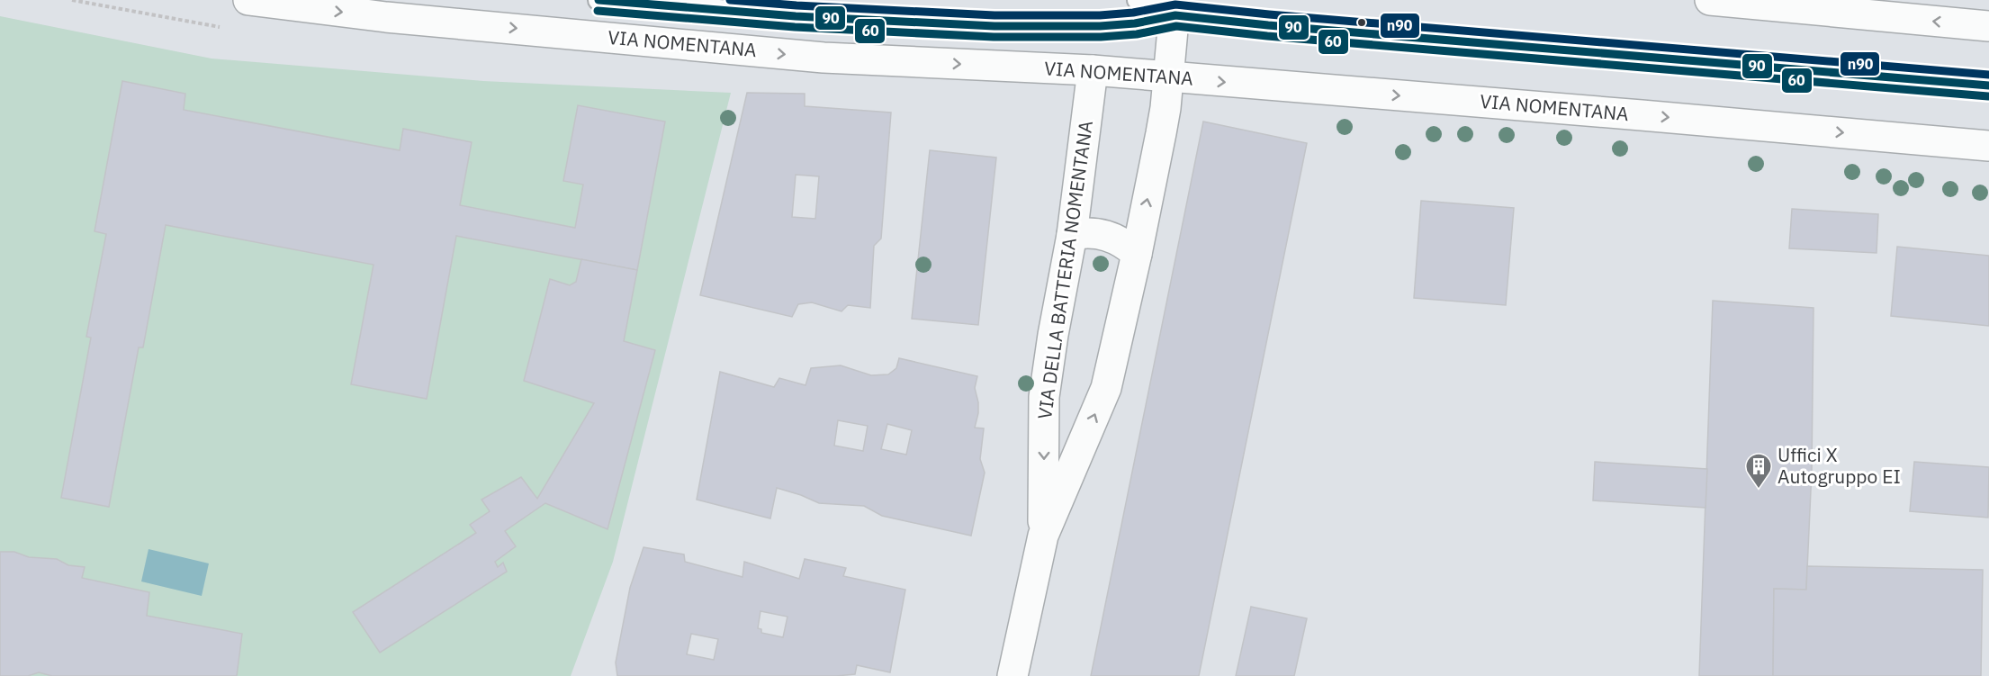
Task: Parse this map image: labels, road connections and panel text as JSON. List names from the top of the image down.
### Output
{
  "streets": {
    "main road": ["VIA NOMENTANA", "VIA DELLA BATTERIA NOMENTANA"]
  },
  "crossings": [
    ["VIA NOMENTANA", "VIA DELLA BATTERIA NOMENTANA"]
  ],
  "one_way": ["VIA NOMENTANA"],
  "places": {
    "building": ["Uffici X Autogruppo EI"]
  },
  "lines": ["transit line 90", "transit line n90", "transit line 60"]
}
